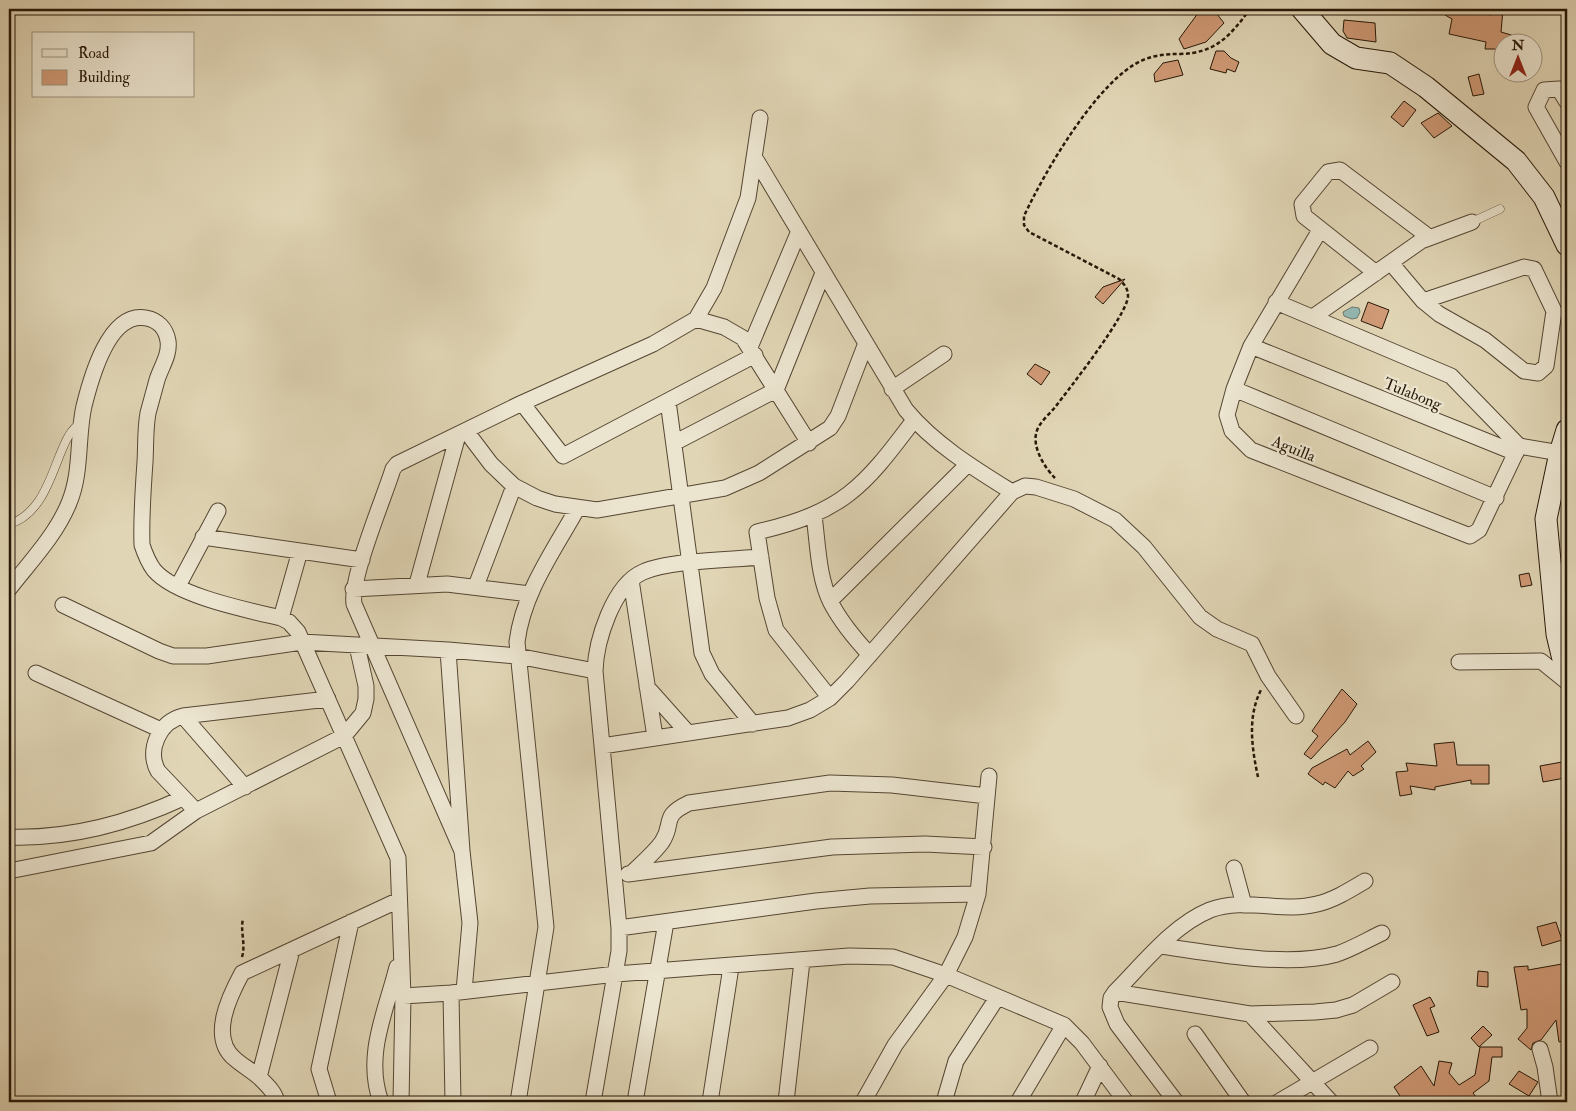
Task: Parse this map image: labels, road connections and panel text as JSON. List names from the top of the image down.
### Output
{
  "streets": {
    "street": ["Tulabong", "Aguilla"]
  },
  "crossings": [
    ["Tulabong", "Aguilla"]
  ],
  "legend": ["Road", "Building"],
  "north": "top"
}
